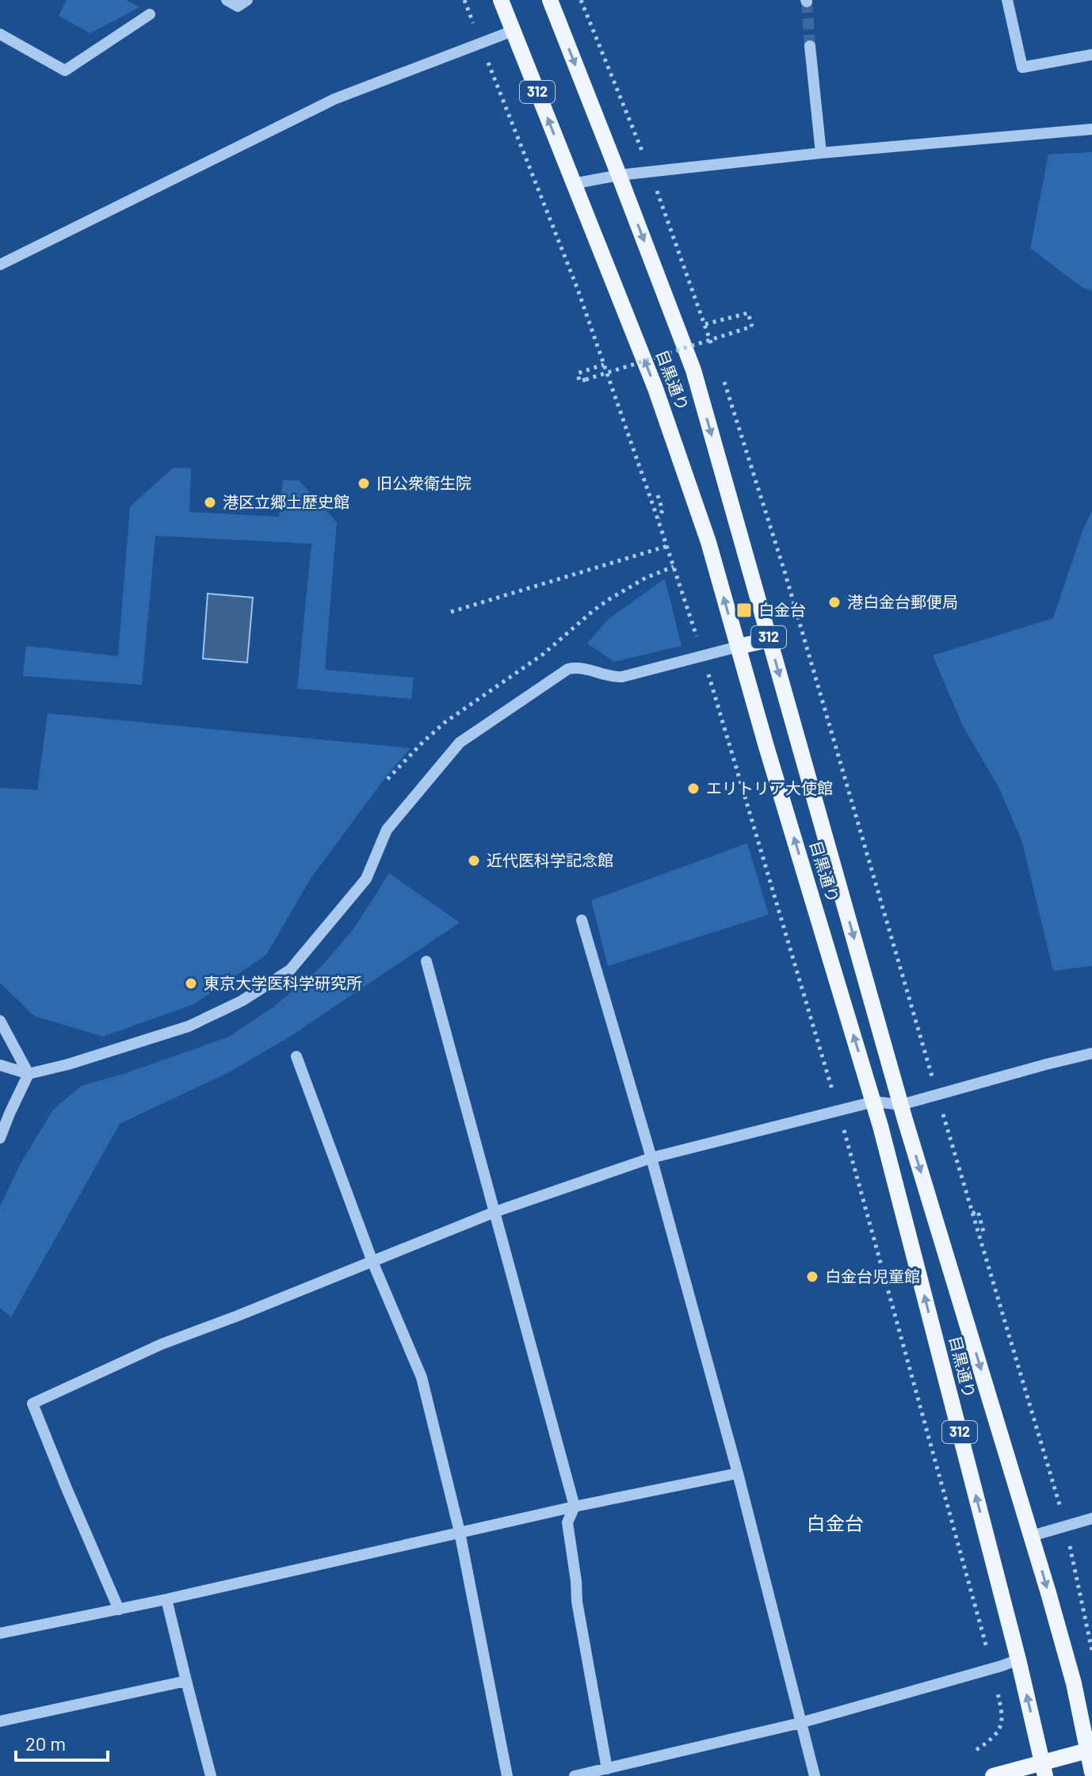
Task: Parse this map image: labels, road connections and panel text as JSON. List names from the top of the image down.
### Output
{
  "streets": {
    "main road": ["312", "目黒通り"]
  },
  "districts": ["白金台"],
  "places": {
    "other": [
      "旧公衆衛生院",
      "港区立郷土歴史館",
      "港白金台郵便局",
      "エリトリア大使館",
      "近代医科学記念館",
      "東京大学医科学研究所",
      "白金台児童館"
    ],
    "transit": ["白金台"]
  },
  "scale_bar": "20 m"
}
